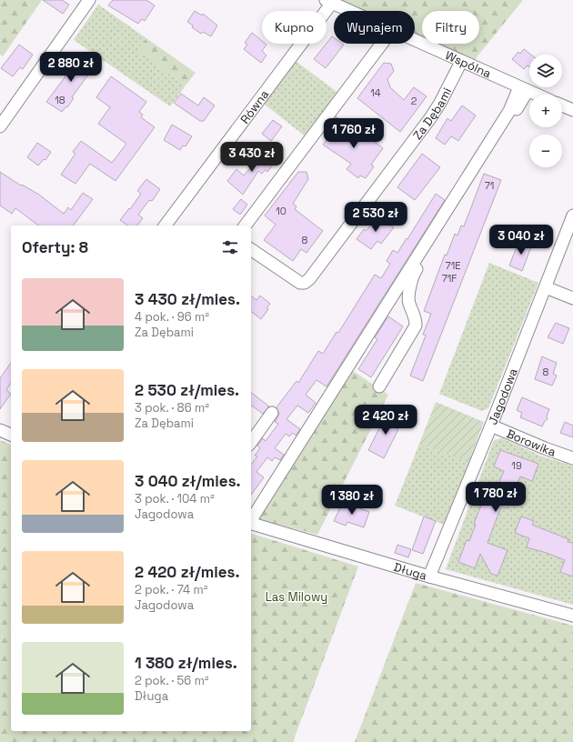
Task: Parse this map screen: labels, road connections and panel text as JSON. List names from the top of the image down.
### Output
{
  "streets": {
    "street": [
      "Wspólna",
      "Równa",
      "Za Dębami",
      "Jagodowa",
      "Borowika",
      "Długa"
    ]
  },
  "crossings": [
    ["Wspólna", "Równa"],
    ["Wspólna", "Za Dębami"],
    ["Jagodowa", "Borowika"],
    ["Jagodowa", "Długa"]
  ],
  "parks": ["Las Milowy"],
  "house_numbers": [
    "14",
    "18",
    "2",
    "71",
    "10",
    "8",
    "71E",
    "71F",
    "8",
    "19"
  ],
  "page": {
    "chip": ["Kupno", "Wynajem", "Filtry"],
    "price": [
      "2 880 zł",
      "1 760 zł",
      "3 430 zł",
      "2 530 zł",
      "3 040 zł",
      "2 420 zł",
      "1 780 zł",
      "1 380 zł"
    ],
    "map_buttons": ["+", "−"],
    "heading": "Oferty: 8",
    "list": [
      {
        "name": "3 430 zł/mies.",
        "note": "4 pok. · 96 m² · Za Dębami"
      },
      {
        "name": "2 530 zł/mies.",
        "note": "3 pok. · 86 m² · Za Dębami"
      },
      {
        "name": "3 040 zł/mies.",
        "note": "3 pok. · 104 m² · Jagodowa"
      },
      {
        "name": "2 420 zł/mies.",
        "note": "2 pok. · 74 m² · Jagodowa"
      },
      {
        "name": "1 380 zł/mies.",
        "note": "2 pok. · 56 m² · Długa"
      }
    ]
  }
}
